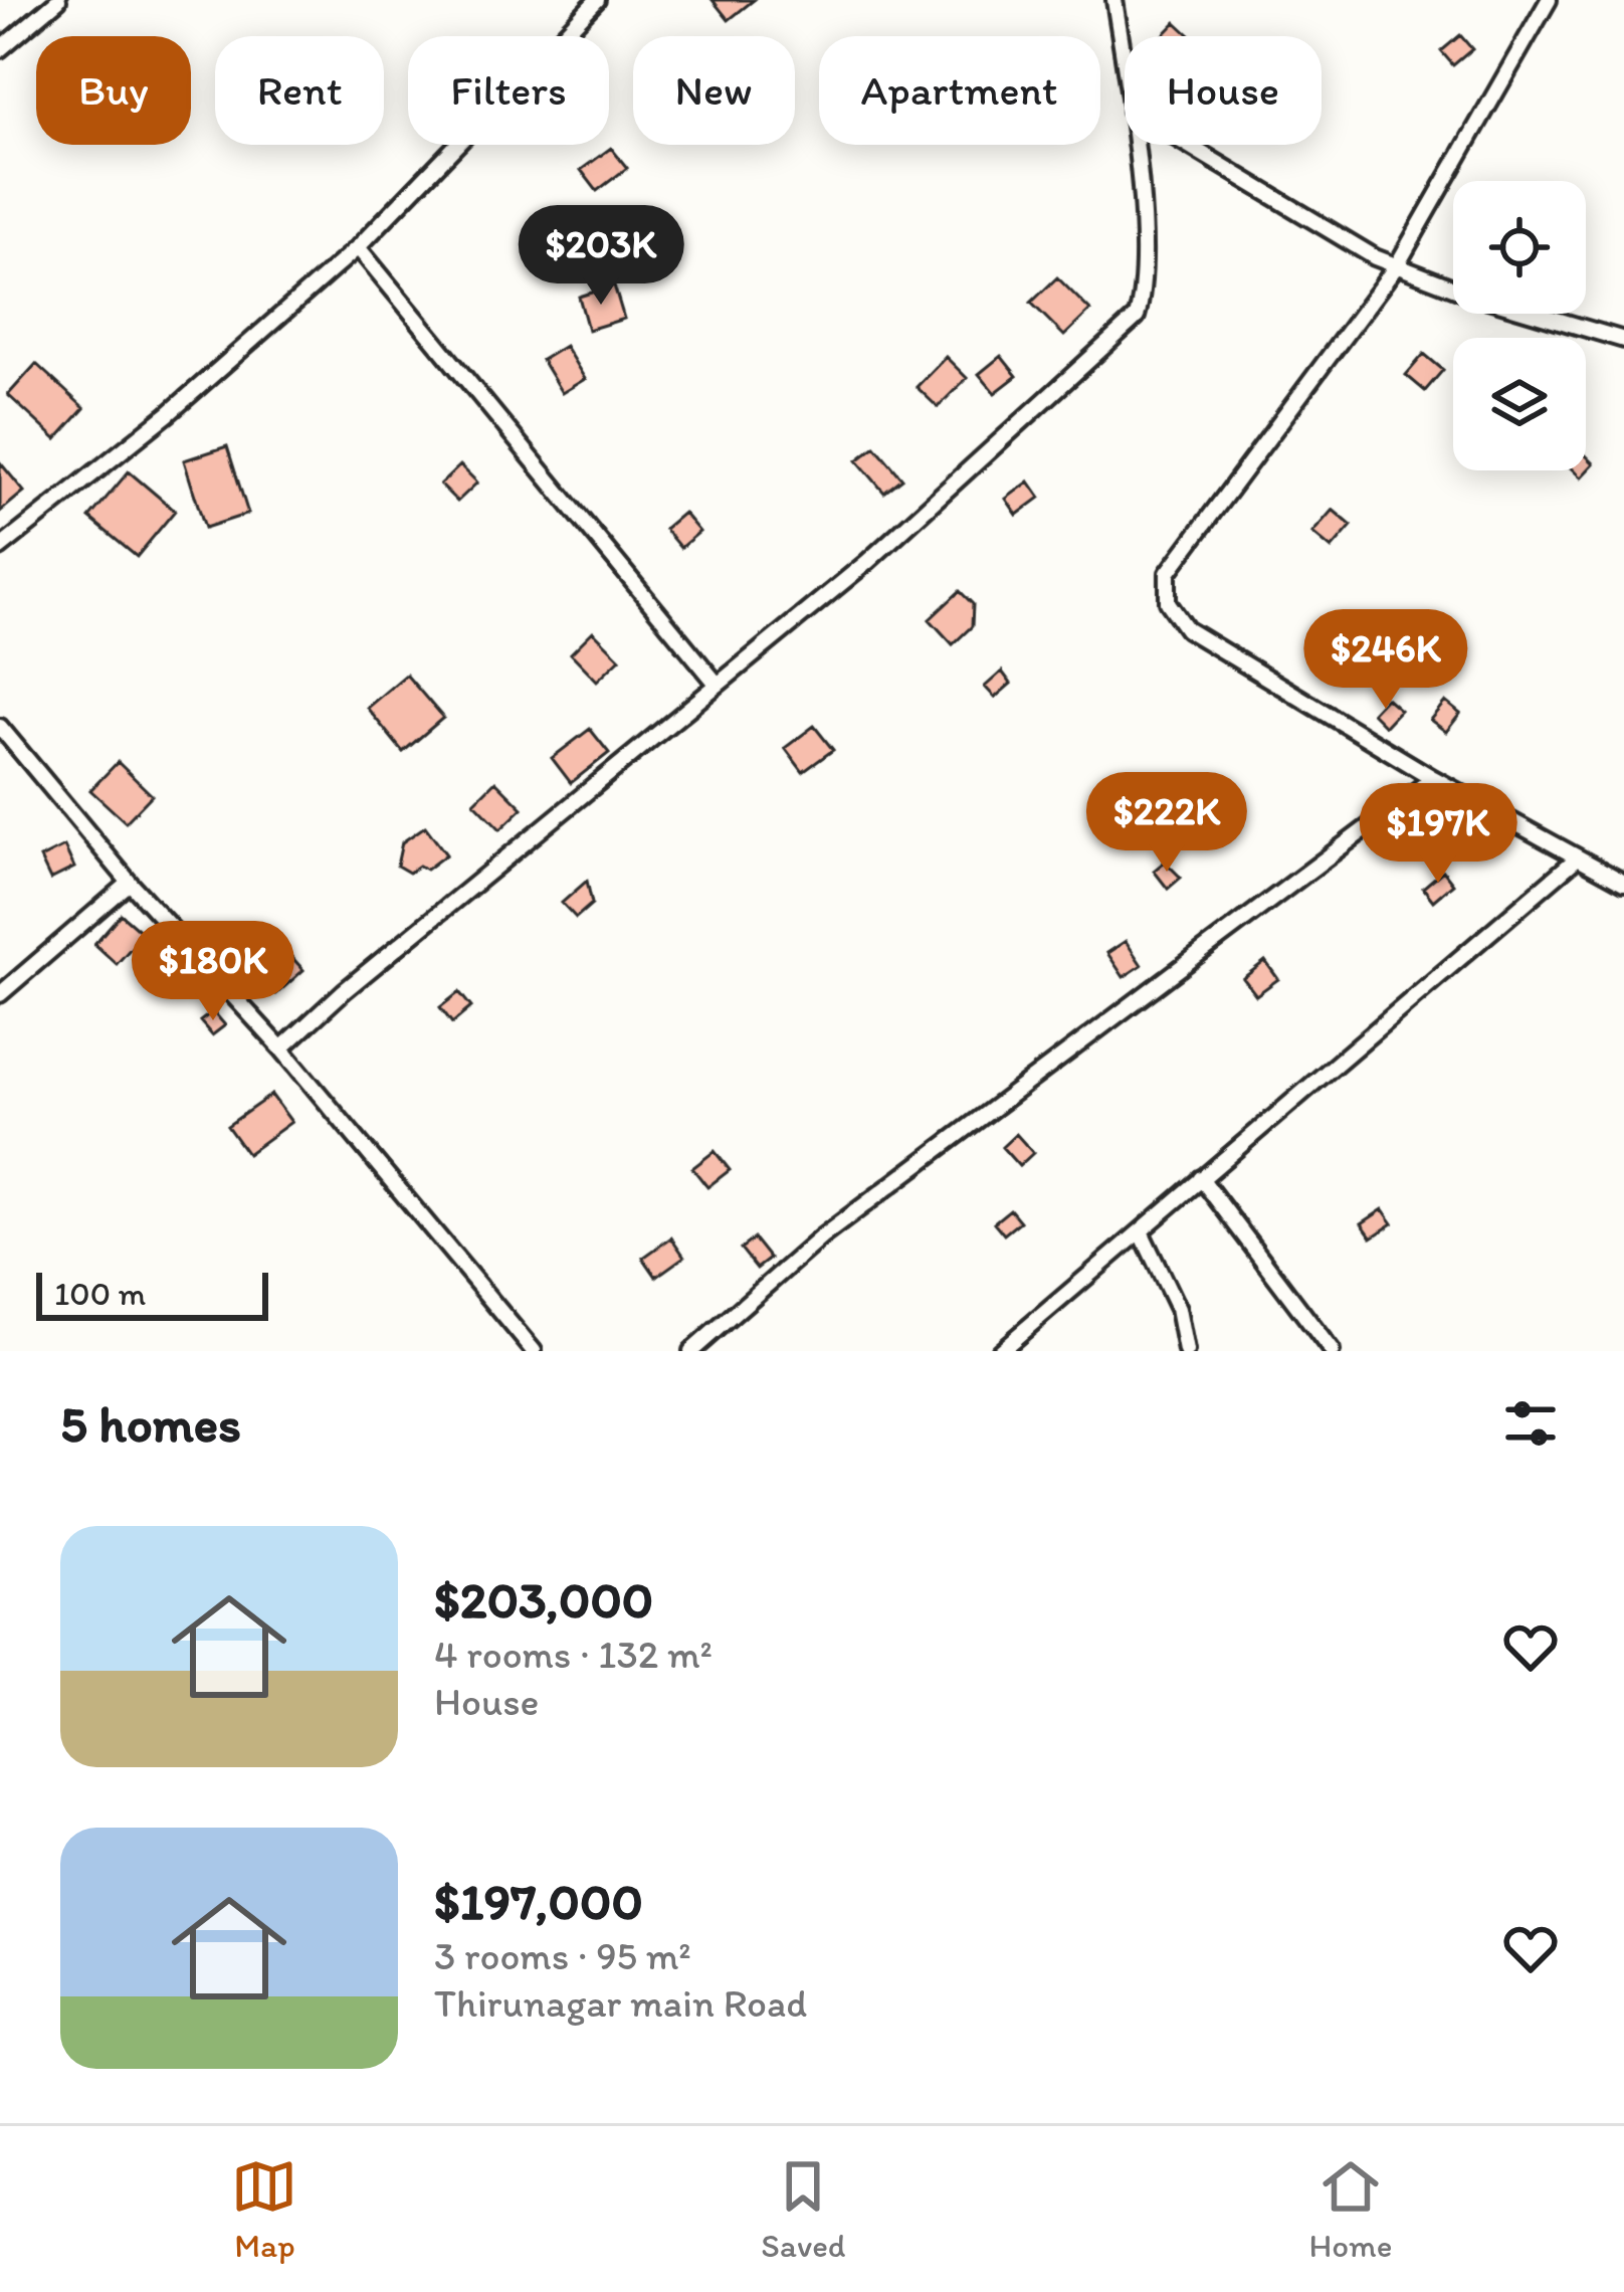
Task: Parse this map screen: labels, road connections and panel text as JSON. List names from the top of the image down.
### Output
{
  "scale_bar": "100 m",
  "page": {
    "chip": [
      "Buy",
      "Rent",
      "Filters",
      "New",
      "Apartment",
      "House"
    ],
    "price": [
      "$203K",
      "$246K",
      "$222K",
      "$197K",
      "$180K"
    ],
    "scale": "100 m",
    "heading": "5 homes",
    "list": [
      {
        "name": "$203,000",
        "note": "4 rooms · 132 m² · House"
      },
      {
        "name": "$197,000",
        "note": "3 rooms · 95 m² · Thirunagar main Road"
      }
    ],
    "tabs": ["Map", "Saved", "Home"]
  }
}
